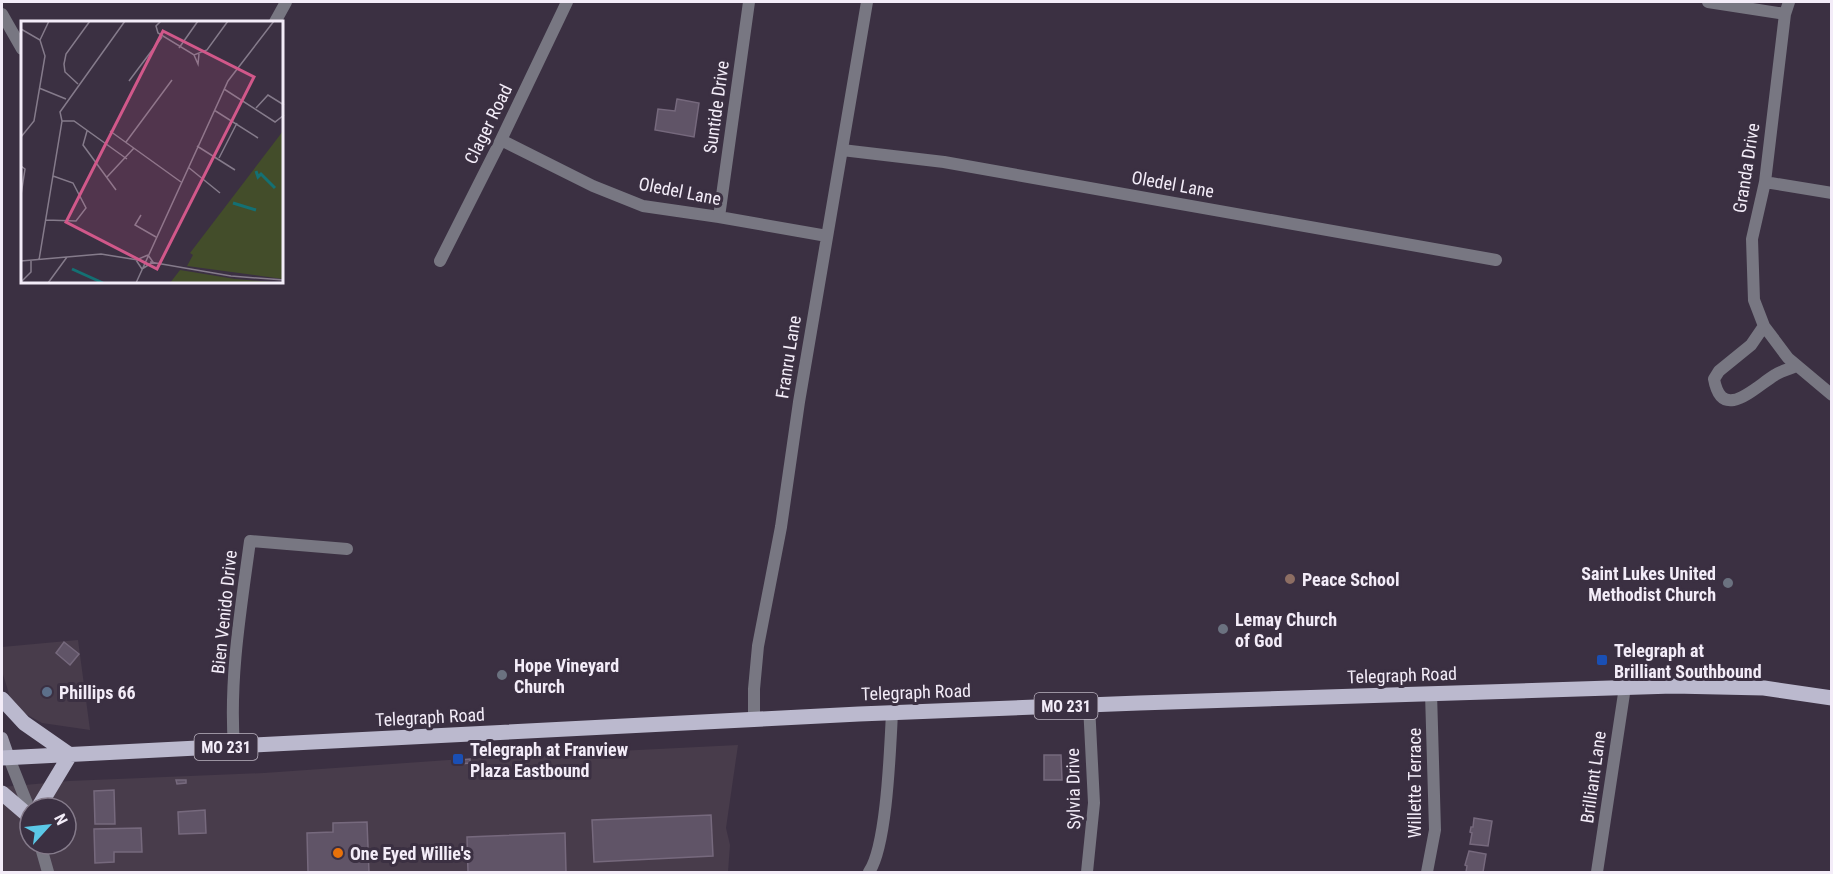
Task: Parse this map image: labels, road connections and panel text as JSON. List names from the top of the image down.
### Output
{
  "streets": {
    "main road": ["Telegraph Road", "MO 231"],
    "street": [
      "Suntide Drive",
      "Clager Road",
      "Granda Drive",
      "Oledel Lane",
      "Franru Lane",
      "Bien Venido Drive",
      "Brilliant Lane",
      "Willette Terrace",
      "Sylvia Drive"
    ]
  },
  "crossings": [
    ["Suntide Drive", "Oledel Lane"],
    ["Clager Road", "Oledel Lane"],
    ["Oledel Lane", "Franru Lane"],
    ["Franru Lane", "Telegraph Road"],
    ["Bien Venido Drive", "Telegraph Road"],
    ["Telegraph Road", "Brilliant Lane"],
    ["Telegraph Road", "Willette Terrace"],
    ["Telegraph Road", "Sylvia Drive"]
  ],
  "places": {
    "other": [
      "Peace School",
      "Saint Lukes United Methodist Church",
      "Lemay Church of God",
      "Hope Vineyard Church",
      "Phillips 66",
      "One Eyed Willie's"
    ],
    "transit": ["Telegraph at Brilliant Southbound", "Telegraph at Franview Plaza Eastbound"]
  },
  "north": "top right"
}
